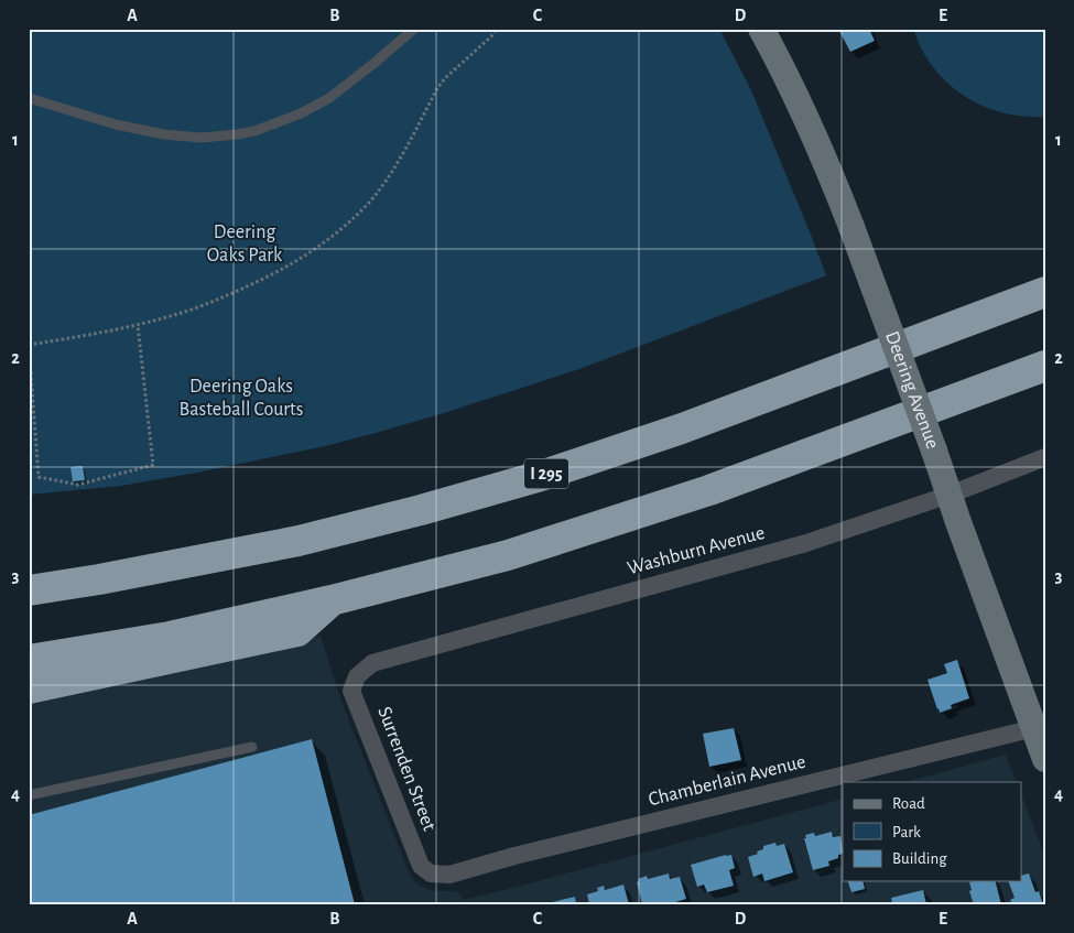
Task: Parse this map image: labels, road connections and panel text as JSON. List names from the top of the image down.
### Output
{
  "streets": {
    "highway": ["I 295"],
    "main road": ["Deering Avenue"],
    "street": ["Washburn Avenue", "Surrenden Street", "Chamberlain Avenue"]
  },
  "crossings": [
    ["Deering Avenue", "Washburn Avenue"],
    ["Deering Avenue", "Chamberlain Avenue"],
    ["Washburn Avenue", "Surrenden Street"],
    ["Surrenden Street", "Chamberlain Avenue"]
  ],
  "parks": ["Deering Oaks Park", "Deering Oaks Basteball Courts"],
  "legend": ["Road", "Park", "Building"],
  "grid": {
    "columns": [
      "A",
      "B",
      "C",
      "D",
      "E"
    ],
    "rows": [
      "1",
      "2",
      "3",
      "4"
    ]
  }
}
